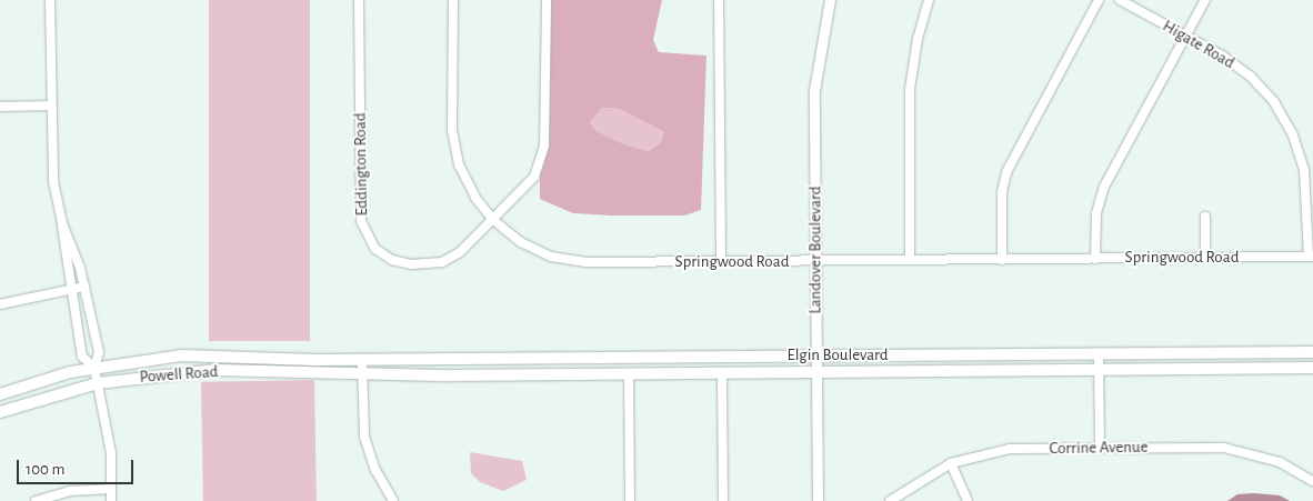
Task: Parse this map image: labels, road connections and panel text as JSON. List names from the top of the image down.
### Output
{
  "streets": {
    "main road": ["Elgin Boulevard", "Powell Road"],
    "street": [
      "Higate Road",
      "Eddington Road",
      "Landover Boulevard",
      "Springwood Road",
      "Corrine Avenue"
    ]
  },
  "crossings": [
    ["Higate Road", "Springwood Road"],
    ["Eddington Road", "Springwood Road"],
    ["Landover Boulevard", "Springwood Road"],
    ["Landover Boulevard", "Elgin Boulevard"],
    ["Elgin Boulevard", "Powell Road"]
  ],
  "scale_bar": "100 m"
}
